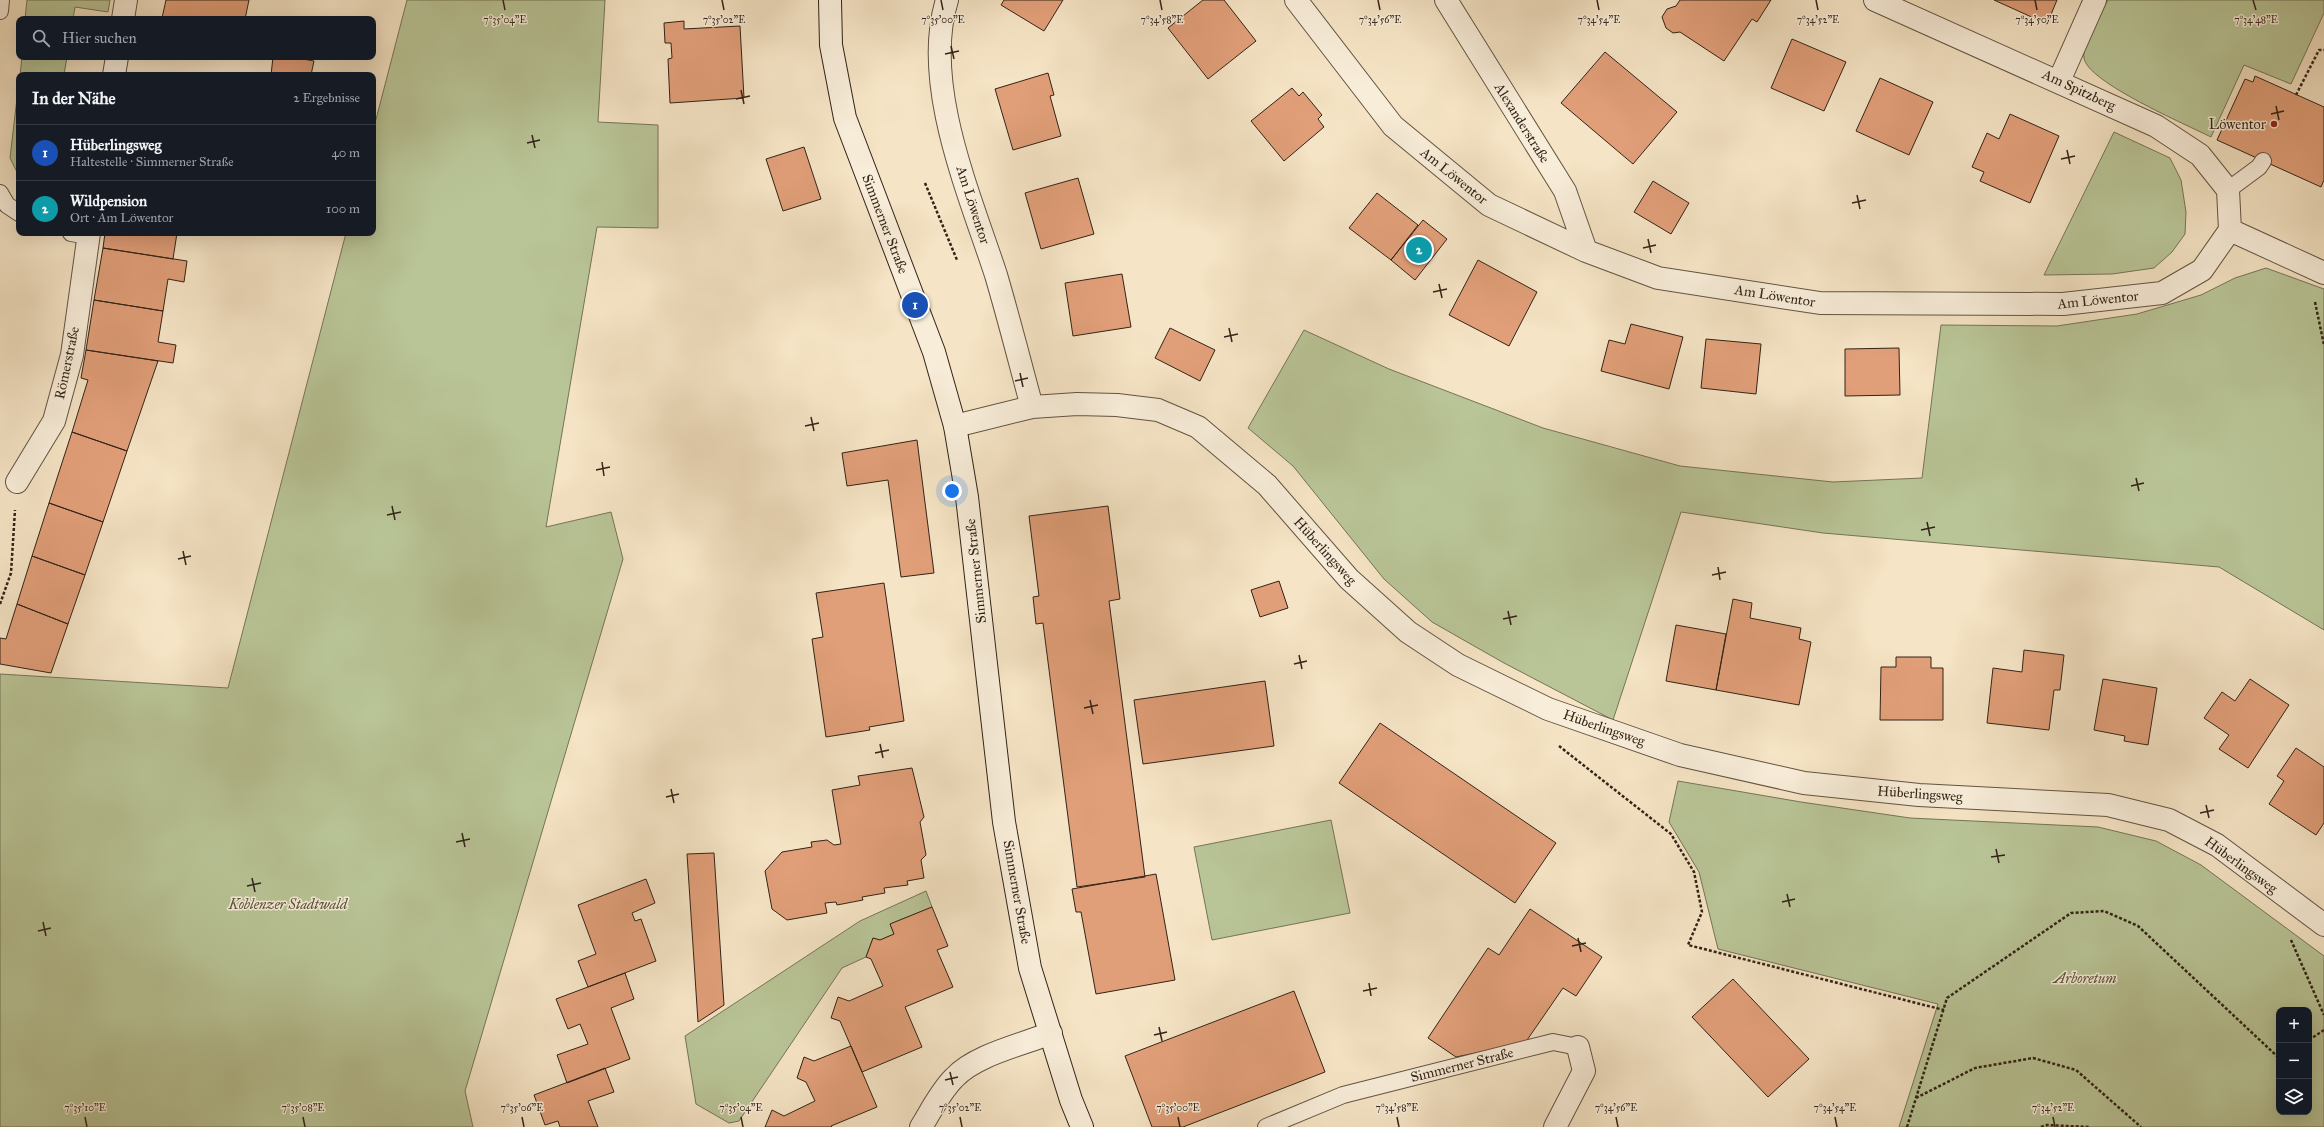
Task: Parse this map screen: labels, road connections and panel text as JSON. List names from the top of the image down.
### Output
{
  "streets": {
    "street": [
      "Am Spitzberg",
      "Alexanderstraße",
      "Am Löwentor",
      "Simmerner Straße",
      "Römerstraße",
      "Hüberlingsweg"
    ]
  },
  "crossings": [
    ["Alexanderstraße", "Am Löwentor"],
    ["Am Löwentor", "Hüberlingsweg"],
    ["Simmerner Straße", "Hüberlingsweg"]
  ],
  "parks": ["Koblenzer Stadtwald", "Arboretum"],
  "places": ["Löwentor"],
  "page": {
    "search": "Hier suchen",
    "heading": ["In der Nähe", "2 Ergebnisse"],
    "list": [
      {
        "mark": "1",
        "name": "Hüberlingsweg",
        "note": "Haltestelle · Simmerner Straße",
        "value": "40 m"
      },
      {
        "mark": "2",
        "name": "Wildpension",
        "note": "Ort · Am Löwentor",
        "value": "100 m"
      }
    ],
    "pins": ["2", "1"],
    "map_buttons": ["+", "−"]
  },
  "coordinates": [
    "7°35'04\"E",
    "7°35'02\"E",
    "7°35'00\"E",
    "7°34'58\"E",
    "7°34'56\"E",
    "7°34'54\"E",
    "7°34'52\"E",
    "7°34'50\"E",
    "7°34'48\"E",
    "7°35'10\"E",
    "7°35'08\"E",
    "7°35'06\"E"
  ]
}
